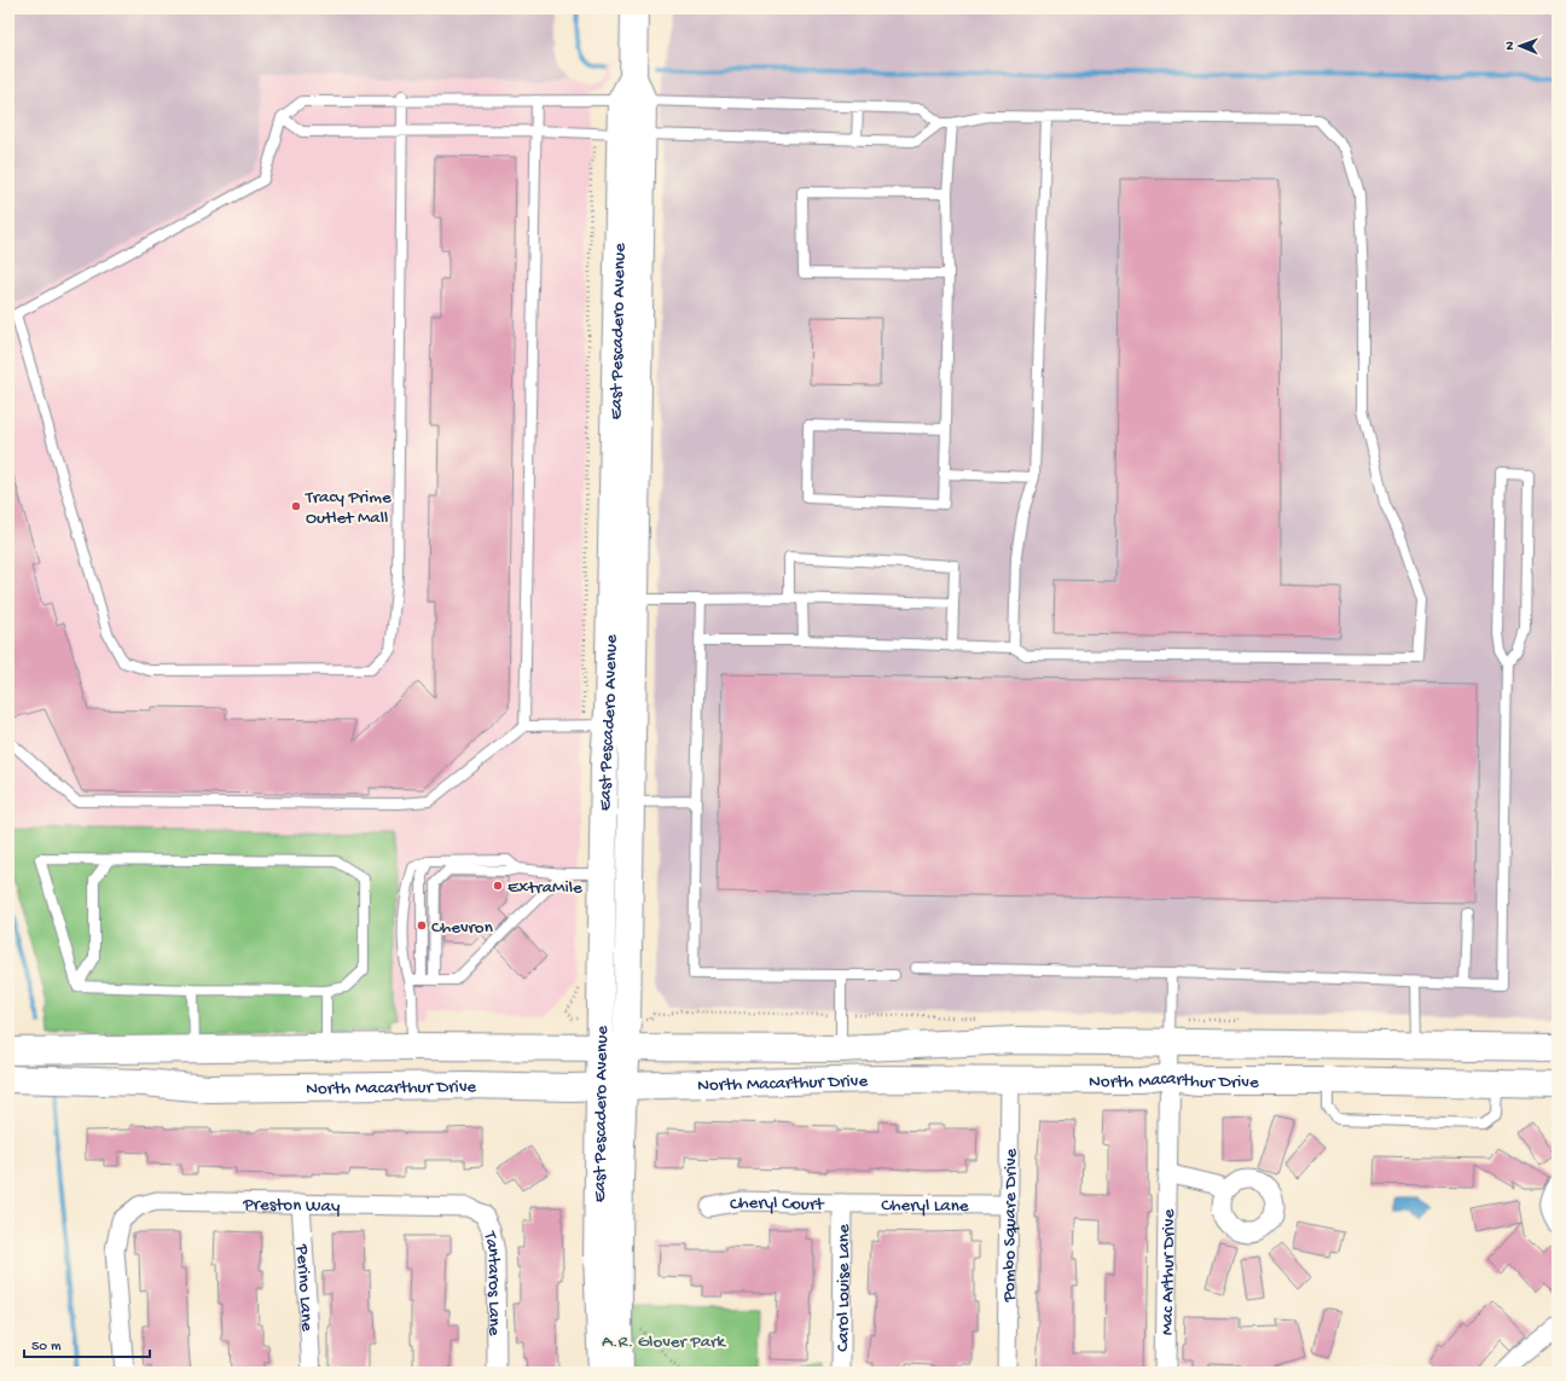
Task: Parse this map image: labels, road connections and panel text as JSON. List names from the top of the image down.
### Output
{
  "streets": {
    "main road": ["East Pescadero Avenue", "North Macarthur Drive"],
    "street": [
      "Preston Way",
      "Cheryl Court",
      "Cheryl Lane",
      "Pombo Square Drive",
      "Mac Arthur Drive",
      "Tantaros Lane",
      "Perino Lane",
      "Carol Louise Lane"
    ]
  },
  "crossings": [
    ["East Pescadero Avenue", "North Macarthur Drive"],
    ["North Macarthur Drive", "Pombo Square Drive"],
    ["North Macarthur Drive", "Mac Arthur Drive"],
    ["Preston Way", "Tantaros Lane"],
    ["Preston Way", "Perino Lane"],
    ["Cheryl Court", "Cheryl Lane"],
    ["Cheryl Court", "Carol Louise Lane"],
    ["Cheryl Lane", "Pombo Square Drive"],
    ["Cheryl Lane", "Carol Louise Lane"]
  ],
  "parks": ["A.R. Glover Park"],
  "places": ["Tracy Prime Outlet Mall", "ExtraMile", "Chevron"],
  "scale_bar": "50 m",
  "north": "left"
}
